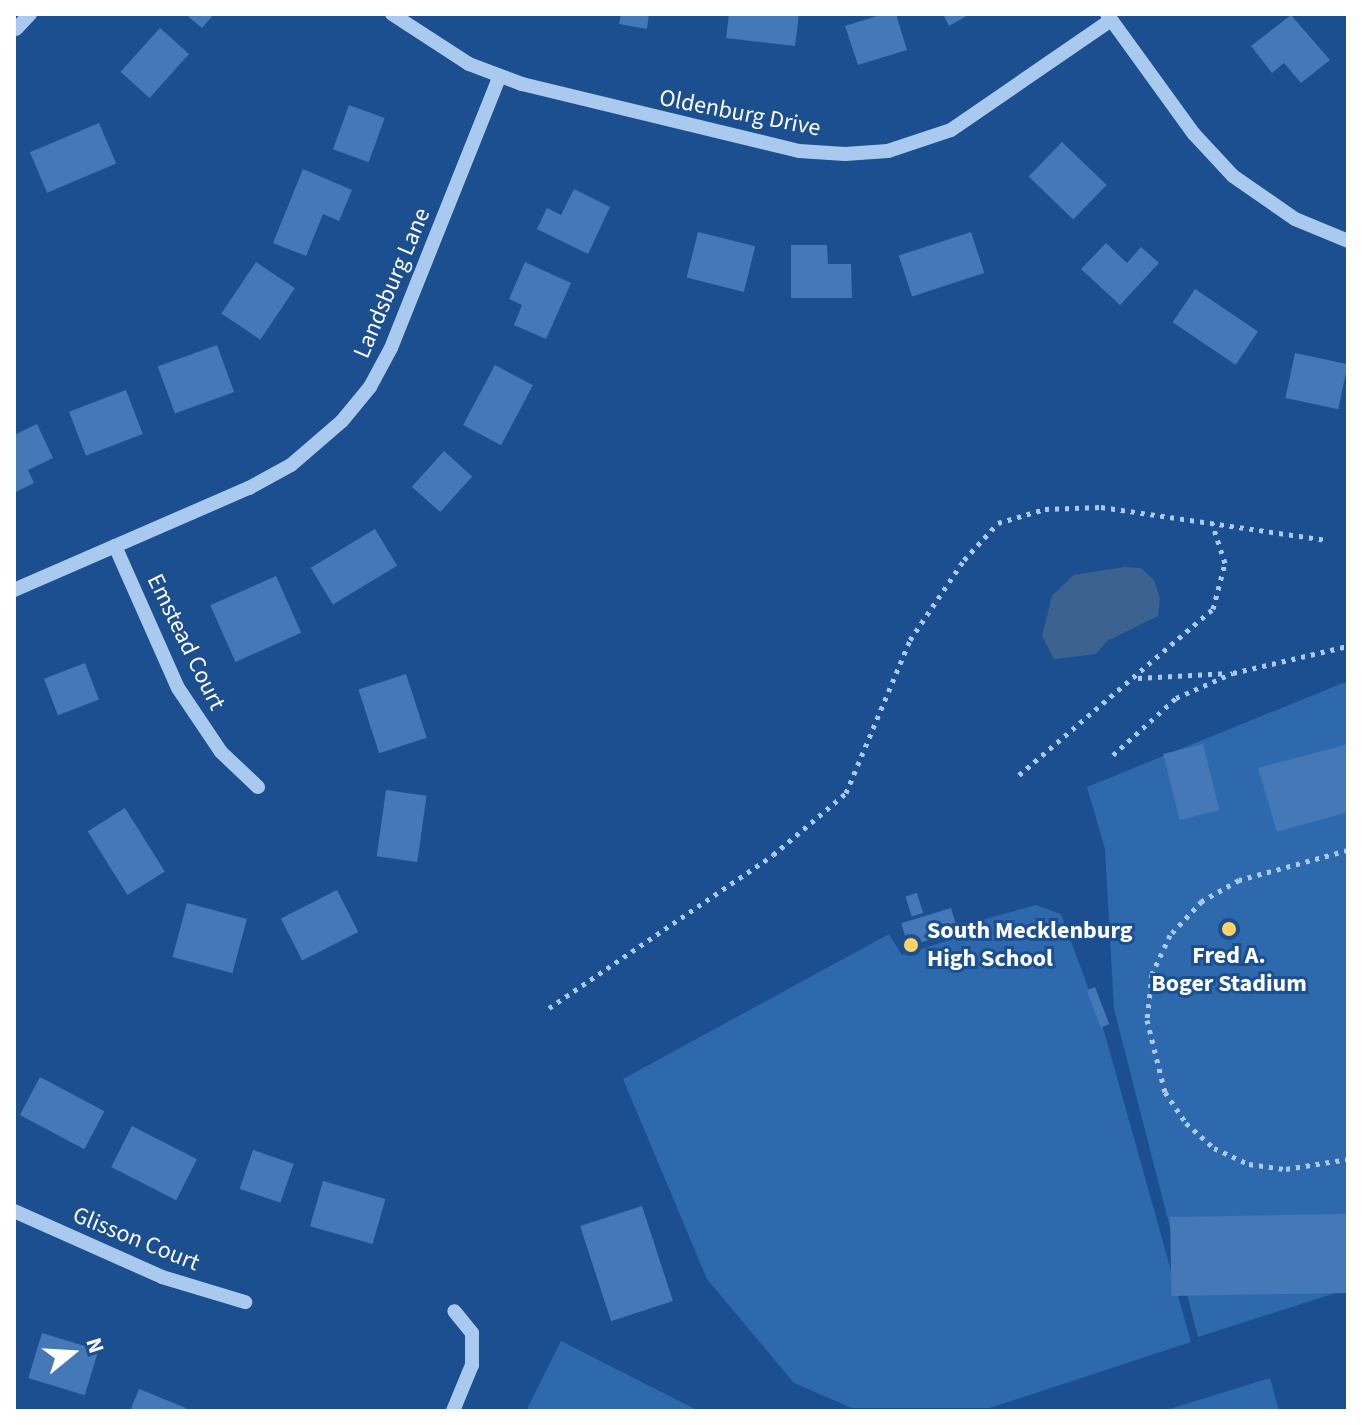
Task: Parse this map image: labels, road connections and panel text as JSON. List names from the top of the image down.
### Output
{
  "streets": {
    "street": [
      "Oldenburg Drive",
      "Landsburg Lane",
      "Emstead Court",
      "Glisson Court"
    ]
  },
  "crossings": [
    ["Oldenburg Drive", "Landsburg Lane"],
    ["Landsburg Lane", "Emstead Court"]
  ],
  "places": ["Fred A. Boger Stadium", "South Mecklenburg High School"],
  "north": "right"
}
